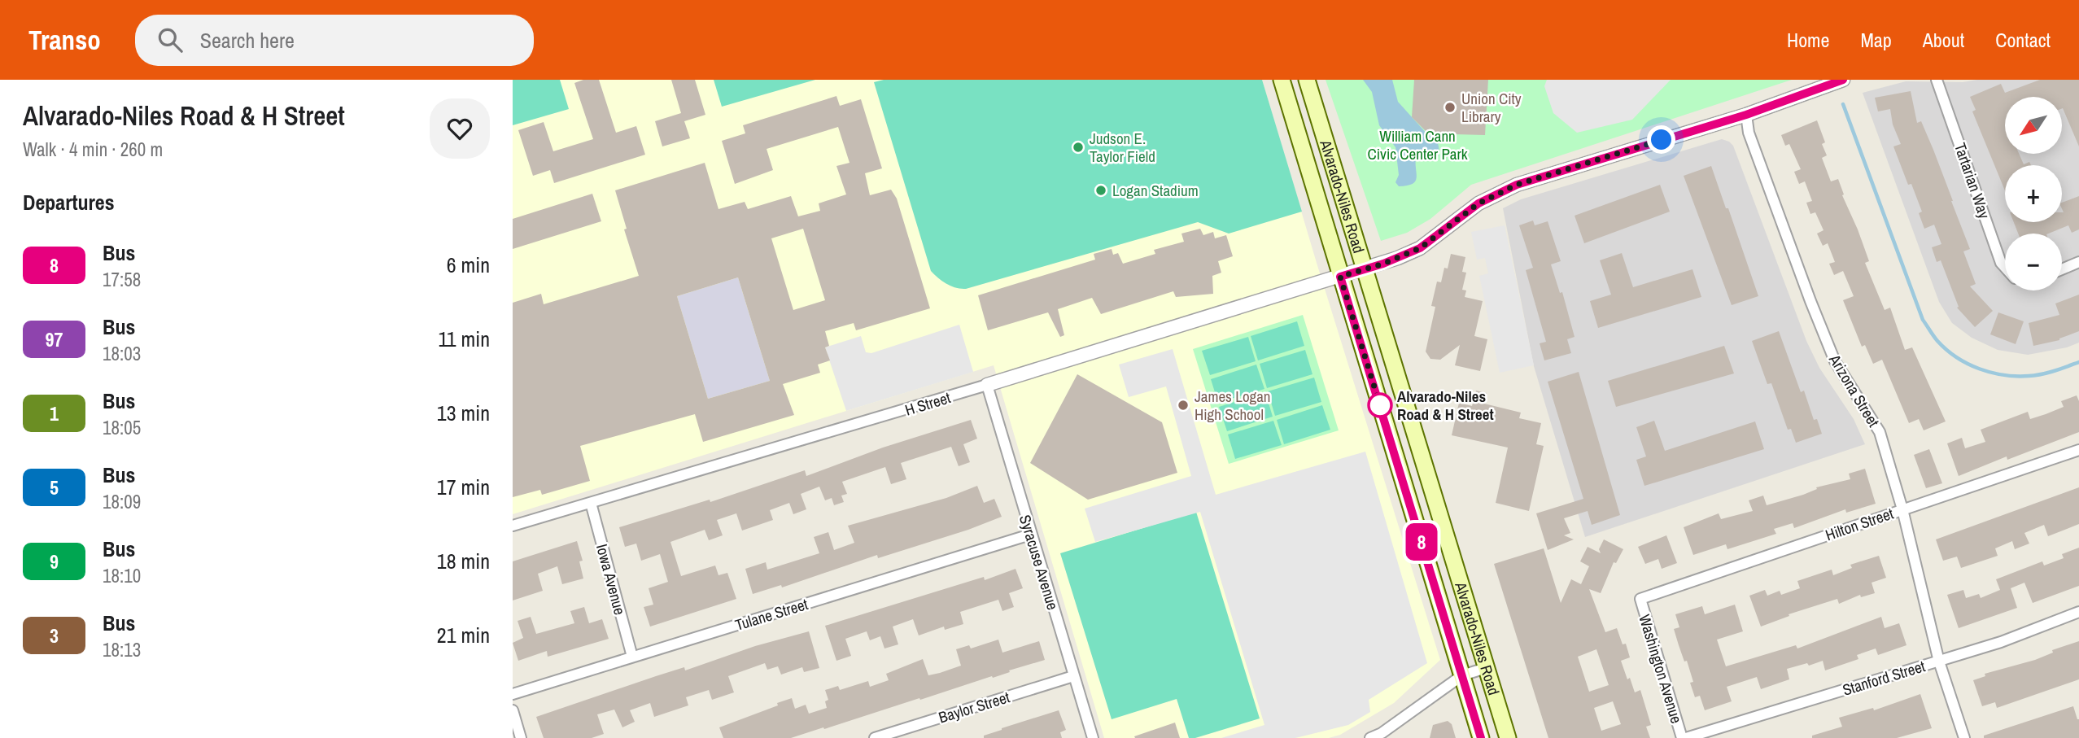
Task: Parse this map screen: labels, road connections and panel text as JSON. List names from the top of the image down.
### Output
{
  "streets": {
    "main road": ["Alvarado-Niles Road"],
    "street": [
      "Tartarian Way",
      "Arizona Street",
      "H Street",
      "Hilton Street",
      "Syracuse Avenue",
      "Iowa Avenue",
      "Tulane Street",
      "Washington Avenue",
      "Stanford Street",
      "Baylor Street"
    ]
  },
  "crossings": [
    ["Alvarado-Niles Road", "H Street"],
    ["Arizona Street", "H Street"],
    ["Arizona Street", "Hilton Street"],
    ["Arizona Street", "Stanford Street"],
    ["H Street", "Syracuse Avenue"],
    ["H Street", "Iowa Avenue"],
    ["Hilton Street", "Washington Avenue"],
    ["Syracuse Avenue", "Tulane Street"],
    ["Syracuse Avenue", "Baylor Street"],
    ["Iowa Avenue", "Tulane Street"],
    ["Washington Avenue", "Stanford Street"]
  ],
  "parks": ["William Cann Civic Center Park"],
  "places": [
    "Union City Library",
    "Judson E. Taylor Field",
    "Logan Stadium",
    "James Logan High School",
    "Alvarado-Niles Road & H Street"
  ],
  "lines": ["bus line 8"],
  "north": "bottom left",
  "page": {
    "header": "Transo",
    "search": "Search here",
    "nav": [
      "Home",
      "Map",
      "About",
      "Contact"
    ],
    "heading": [
      ["Alvarado-Niles Road & H Street", "Walk · 4 min · 260 m"],
      "Departures"
    ],
    "on_map": "8",
    "map_buttons": ["+", "−"],
    "list": [
      {
        "mark": "8",
        "name": "Bus",
        "note": "17:58",
        "value": "6 min"
      },
      {
        "mark": "97",
        "name": "Bus",
        "note": "18:03",
        "value": "11 min"
      },
      {
        "mark": "1",
        "name": "Bus",
        "note": "18:05",
        "value": "13 min"
      },
      {
        "mark": "5",
        "name": "Bus",
        "note": "18:09",
        "value": "17 min"
      },
      {
        "mark": "9",
        "name": "Bus",
        "note": "18:10",
        "value": "18 min"
      },
      {
        "mark": "3",
        "name": "Bus",
        "note": "18:13",
        "value": "21 min"
      }
    ]
  }
}
